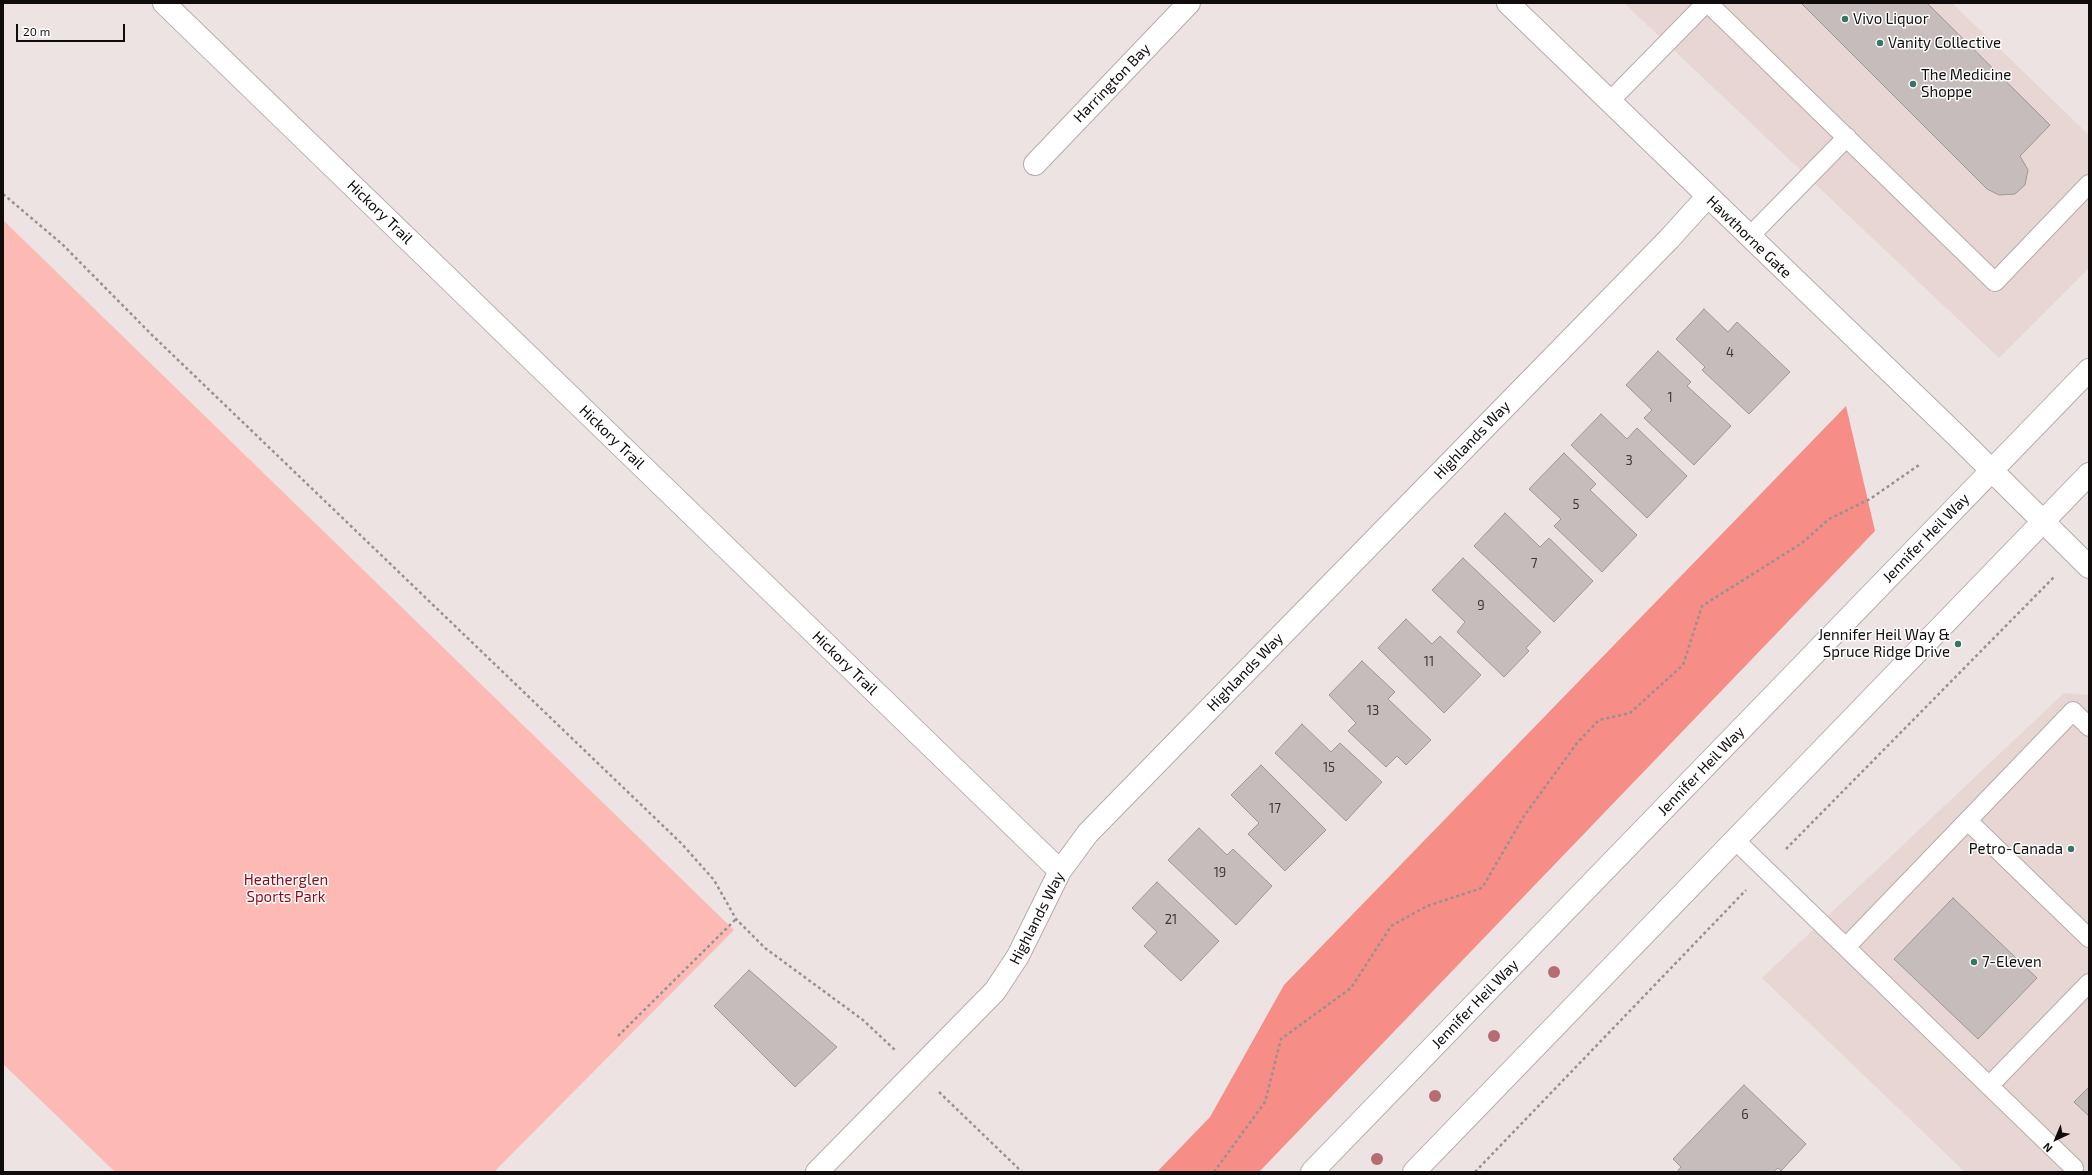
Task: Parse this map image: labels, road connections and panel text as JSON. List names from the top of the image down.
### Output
{
  "streets": {
    "street": [
      "Harrington Bay",
      "Hickory Trail",
      "Hawthorne Gate",
      "Highlands Way",
      "Jennifer Heil Way"
    ]
  },
  "crossings": [
    ["Hickory Trail", "Highlands Way"],
    ["Hawthorne Gate", "Highlands Way"],
    ["Hawthorne Gate", "Jennifer Heil Way"]
  ],
  "parks": ["Heatherglen Sports Park"],
  "places": [
    "Vivo Liquor",
    "Vanity Collective",
    "The Medicine Shoppe",
    "Jennifer Heil Way & Spruce Ridge Drive",
    "Petro-Canada",
    "7-Eleven"
  ],
  "house_numbers": [
    "4",
    "1",
    "3",
    "5",
    "7",
    "9",
    "11",
    "13",
    "15",
    "17",
    "19",
    "21",
    "6"
  ],
  "scale_bar": "20 m",
  "north": "bottom left"
}
